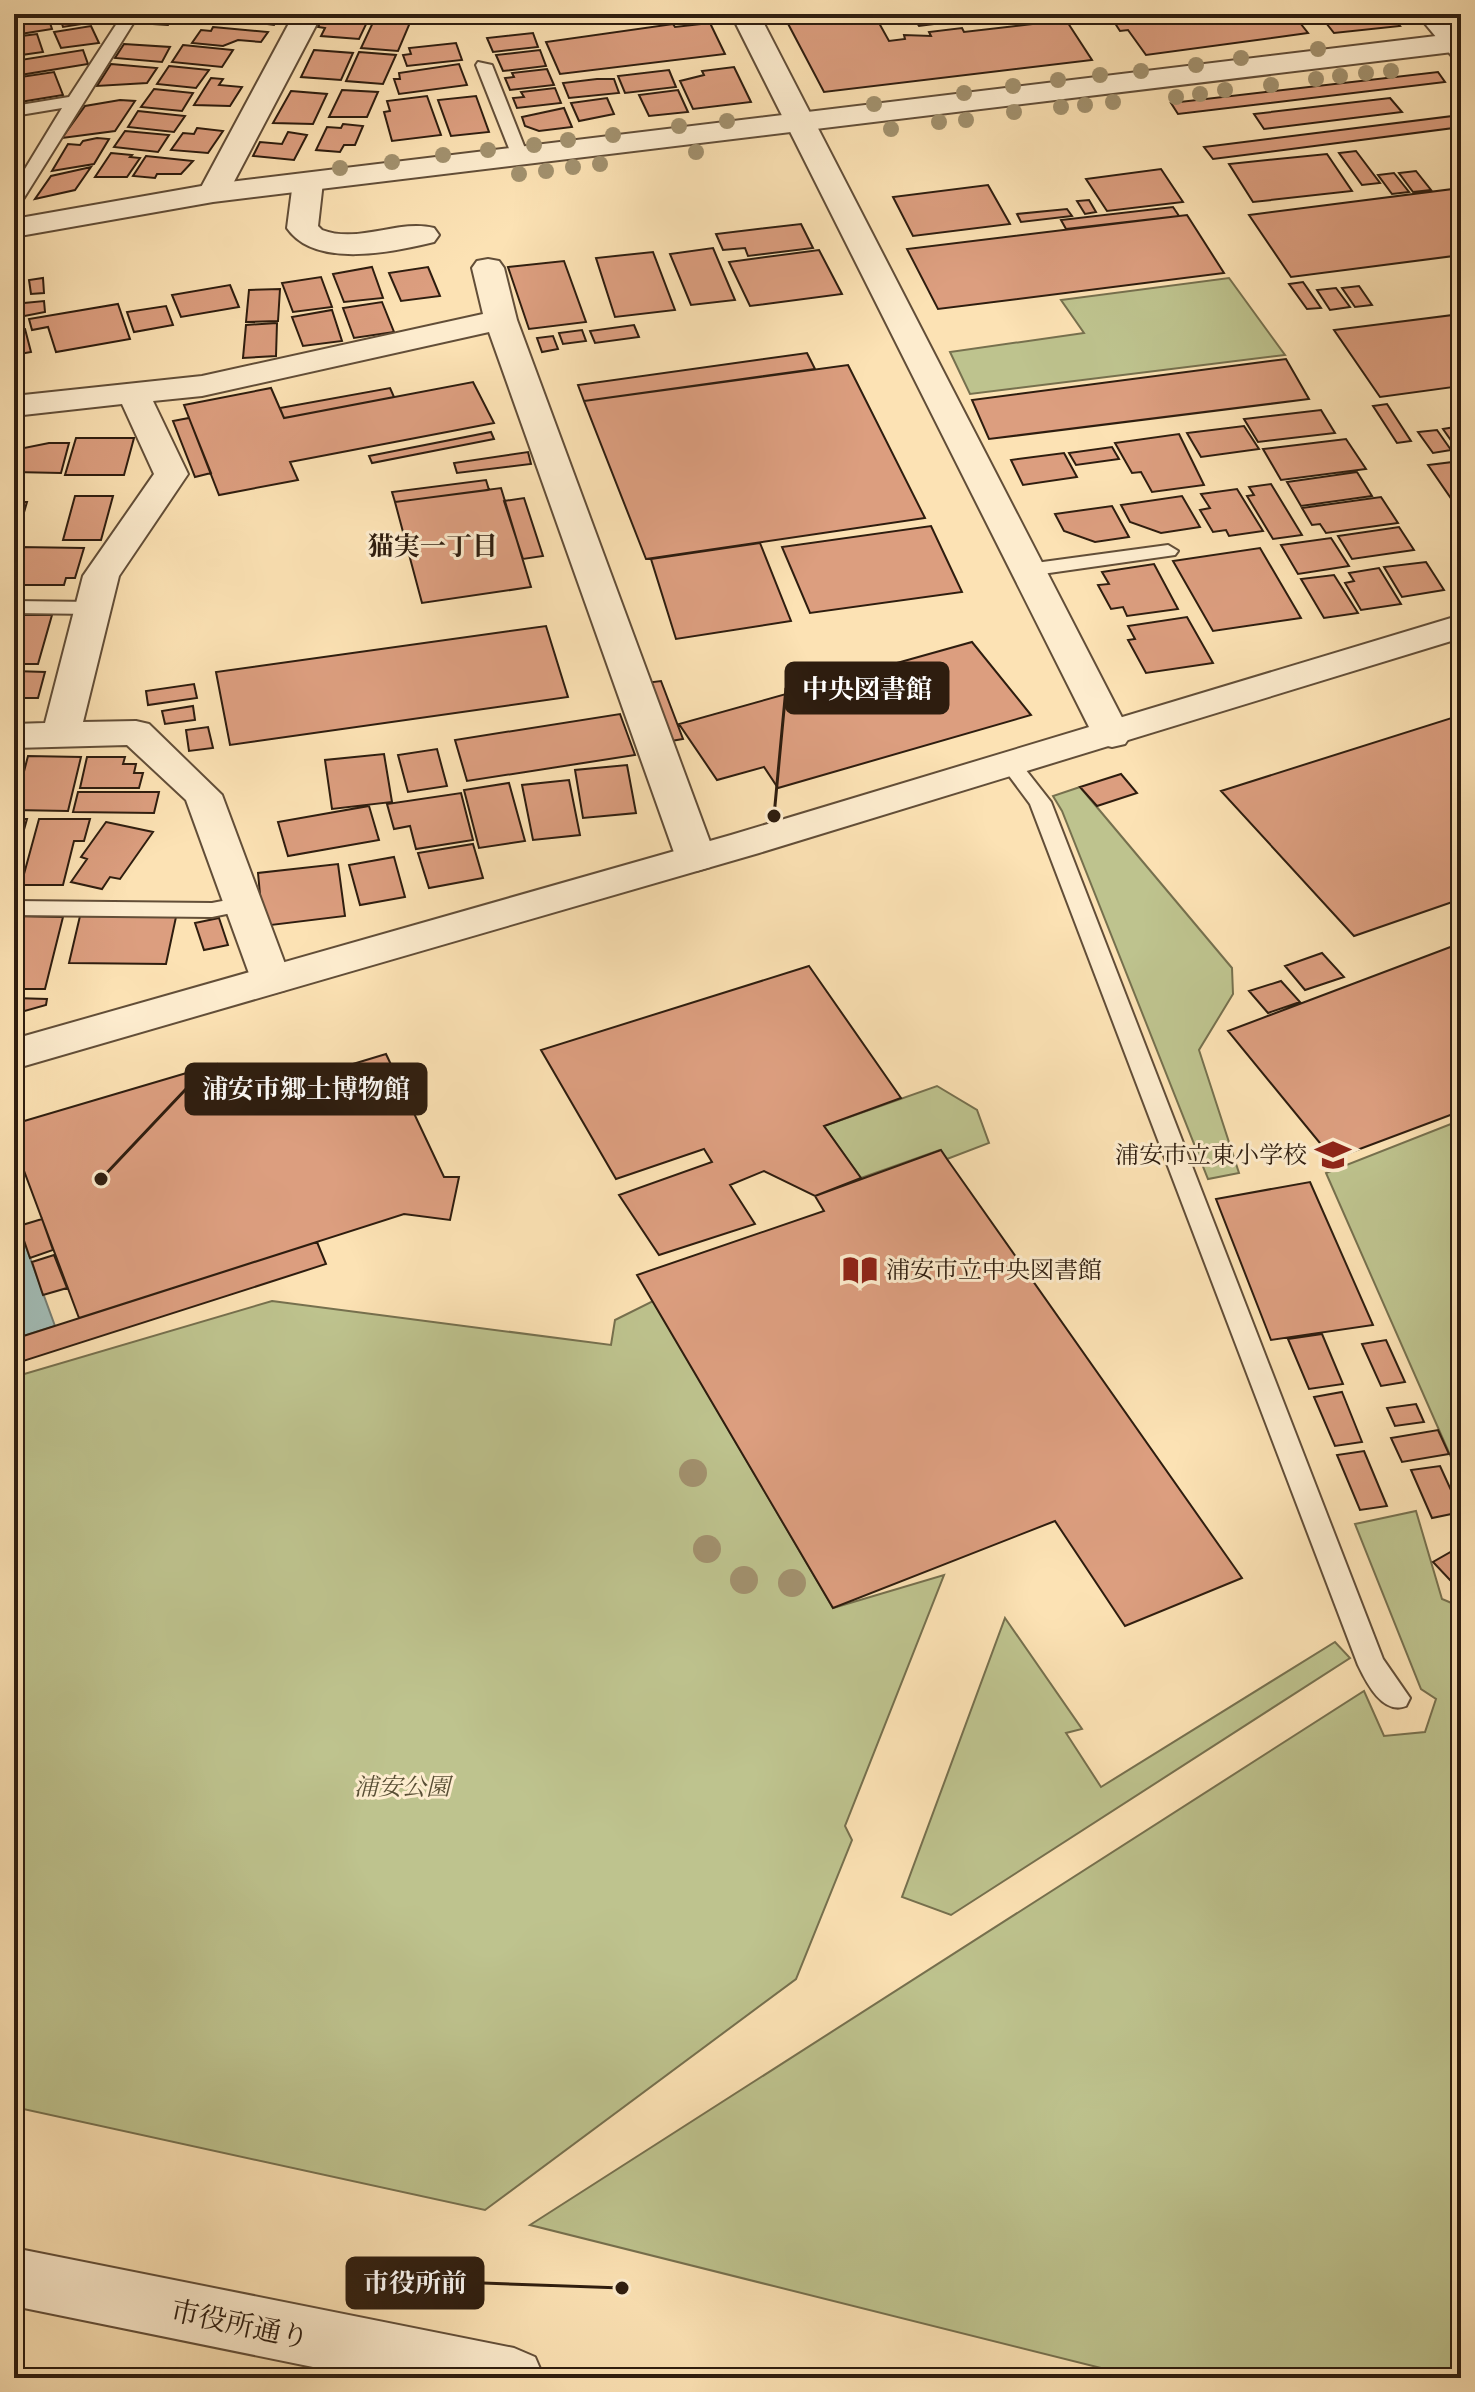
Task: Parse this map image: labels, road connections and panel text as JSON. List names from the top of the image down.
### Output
{
  "streets": {
    "street": ["市役所通り"]
  },
  "districts": ["猫実一丁目"],
  "parks": ["浦安公園"],
  "places": {
    "other": ["中央図書館", "浦安市郷土博物館", "市役所前"],
    "school or university": ["浦安市立東小学校"],
    "library": ["浦安市立中央図書館"]
  }
}
